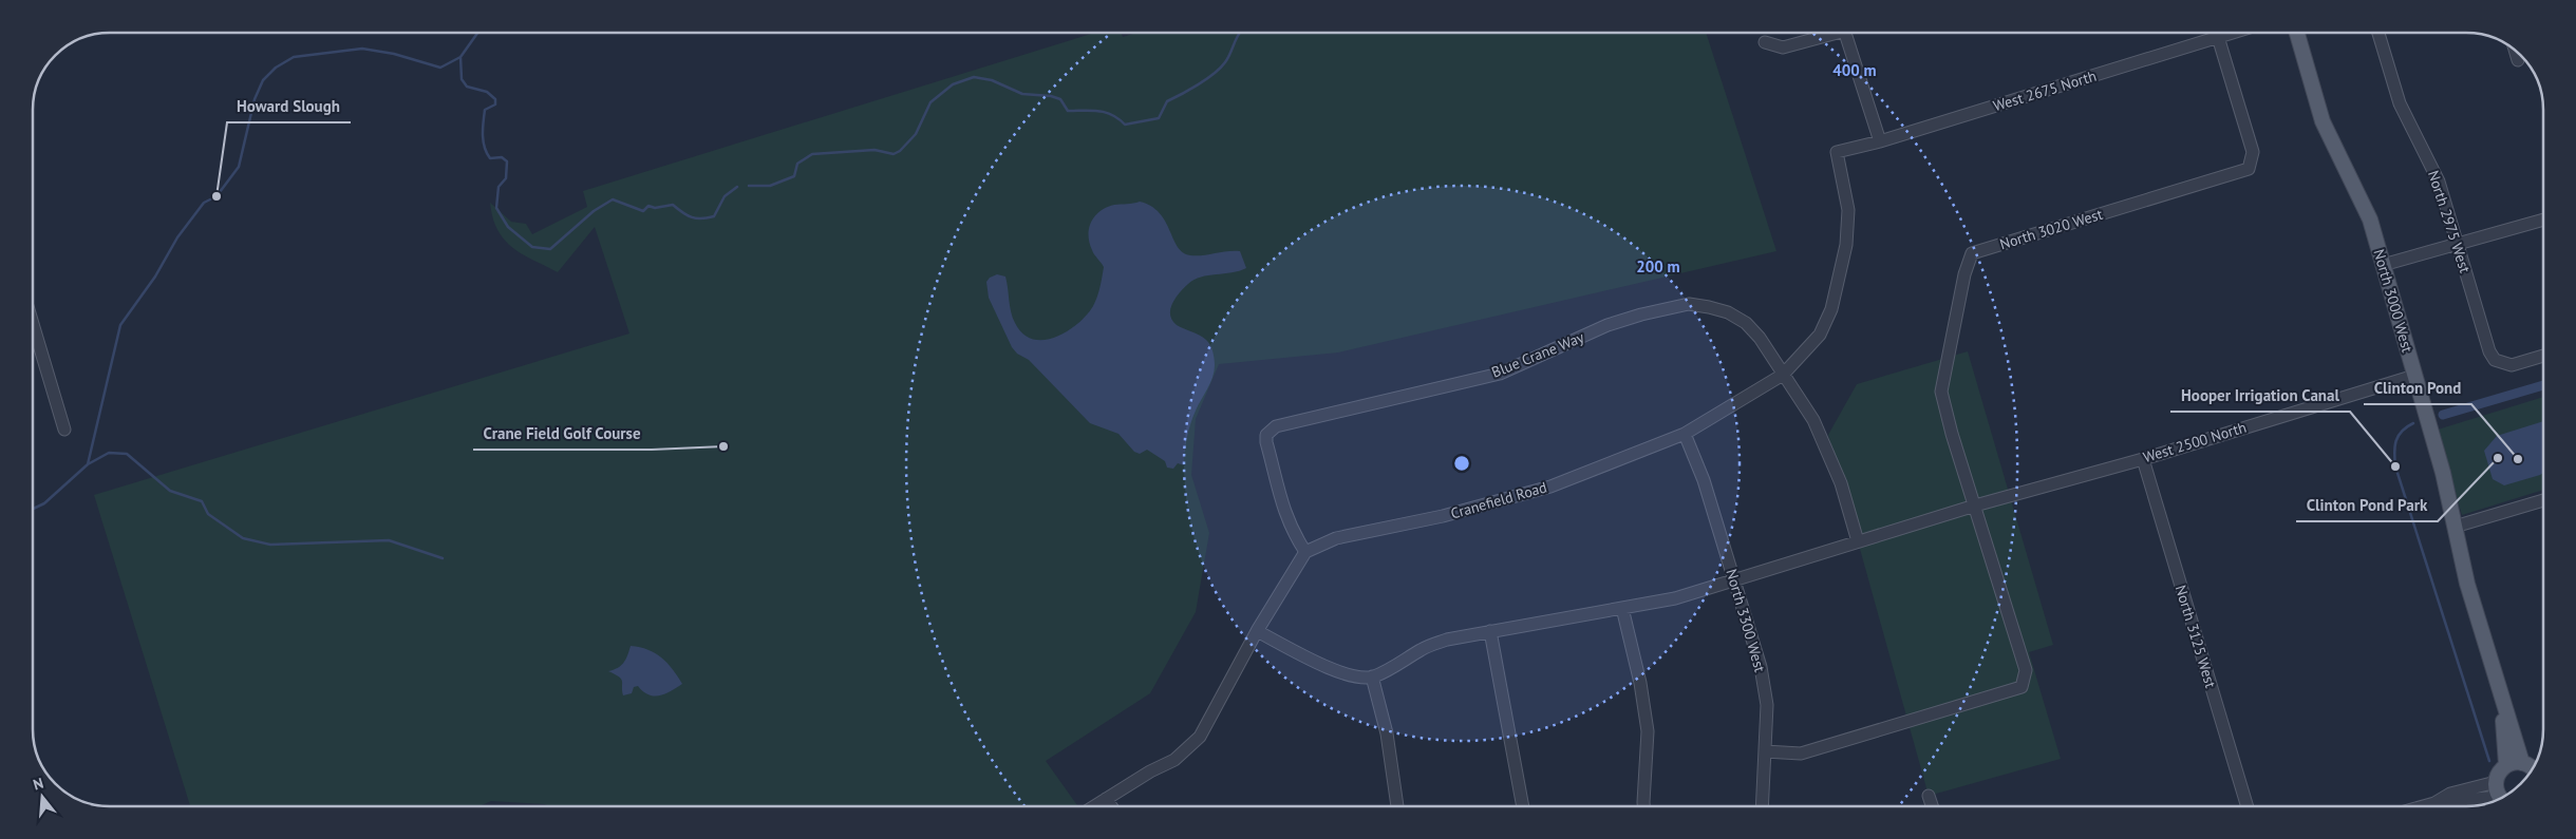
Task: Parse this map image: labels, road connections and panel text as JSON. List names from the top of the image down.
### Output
{
  "streets": {
    "main road": ["North 3000 West"],
    "street": [
      "West 2675 North",
      "North 2975 West",
      "North 3020 West",
      "Blue Crane Way",
      "West 2500 North",
      "Cranefield Road",
      "North 3300 West",
      "North 3125 West"
    ]
  },
  "crossings": [
    ["West 2675 North", "North 3020 West"],
    ["West 2675 North", "Cranefield Road"],
    ["North 3020 West", "West 2500 North"],
    ["North 3000 West", "West 2500 North"],
    ["Blue Crane Way", "West 2500 North"],
    ["Blue Crane Way", "Cranefield Road"],
    ["West 2500 North", "North 3300 West"],
    ["West 2500 North", "North 3125 West"],
    ["Cranefield Road", "North 3300 West"]
  ],
  "places": [
    "Howard Slough",
    "Crane Field Golf Course",
    "Clinton Pond Park",
    "Clinton Pond",
    "Hooper Irrigation Canal"
  ],
  "north": "top",
  "rings": ["400 m", "200 m"]
}
